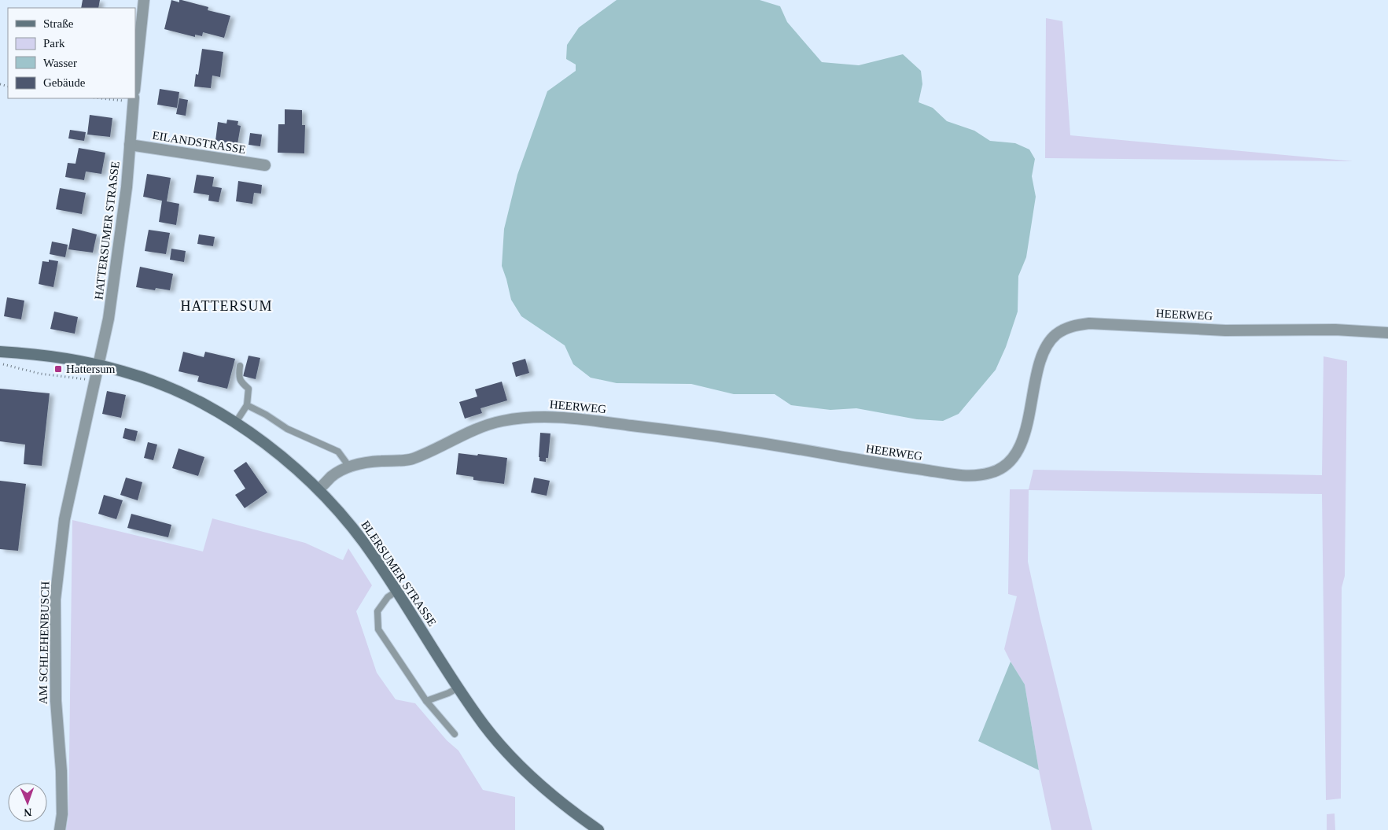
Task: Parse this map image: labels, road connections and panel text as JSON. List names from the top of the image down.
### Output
{
  "streets": {
    "main road": ["BLERSUMER STRASSE"],
    "street": [
      "EILANDSTRASSE",
      "HATTERSUMER STRASSE",
      "HEERWEG",
      "AM SCHLEHENBUSCH"
    ]
  },
  "crossings": [
    ["EILANDSTRASSE", "HATTERSUMER STRASSE"],
    ["HATTERSUMER STRASSE", "BLERSUMER STRASSE"],
    ["HATTERSUMER STRASSE", "AM SCHLEHENBUSCH"],
    ["HEERWEG", "BLERSUMER STRASSE"],
    ["BLERSUMER STRASSE", "AM SCHLEHENBUSCH"]
  ],
  "districts": ["HATTERSUM"],
  "places": {
    "transit": ["Hattersum"]
  },
  "legend": [
    "Straße",
    "Park",
    "Wasser",
    "Gebäude"
  ],
  "north": "bottom"
}
